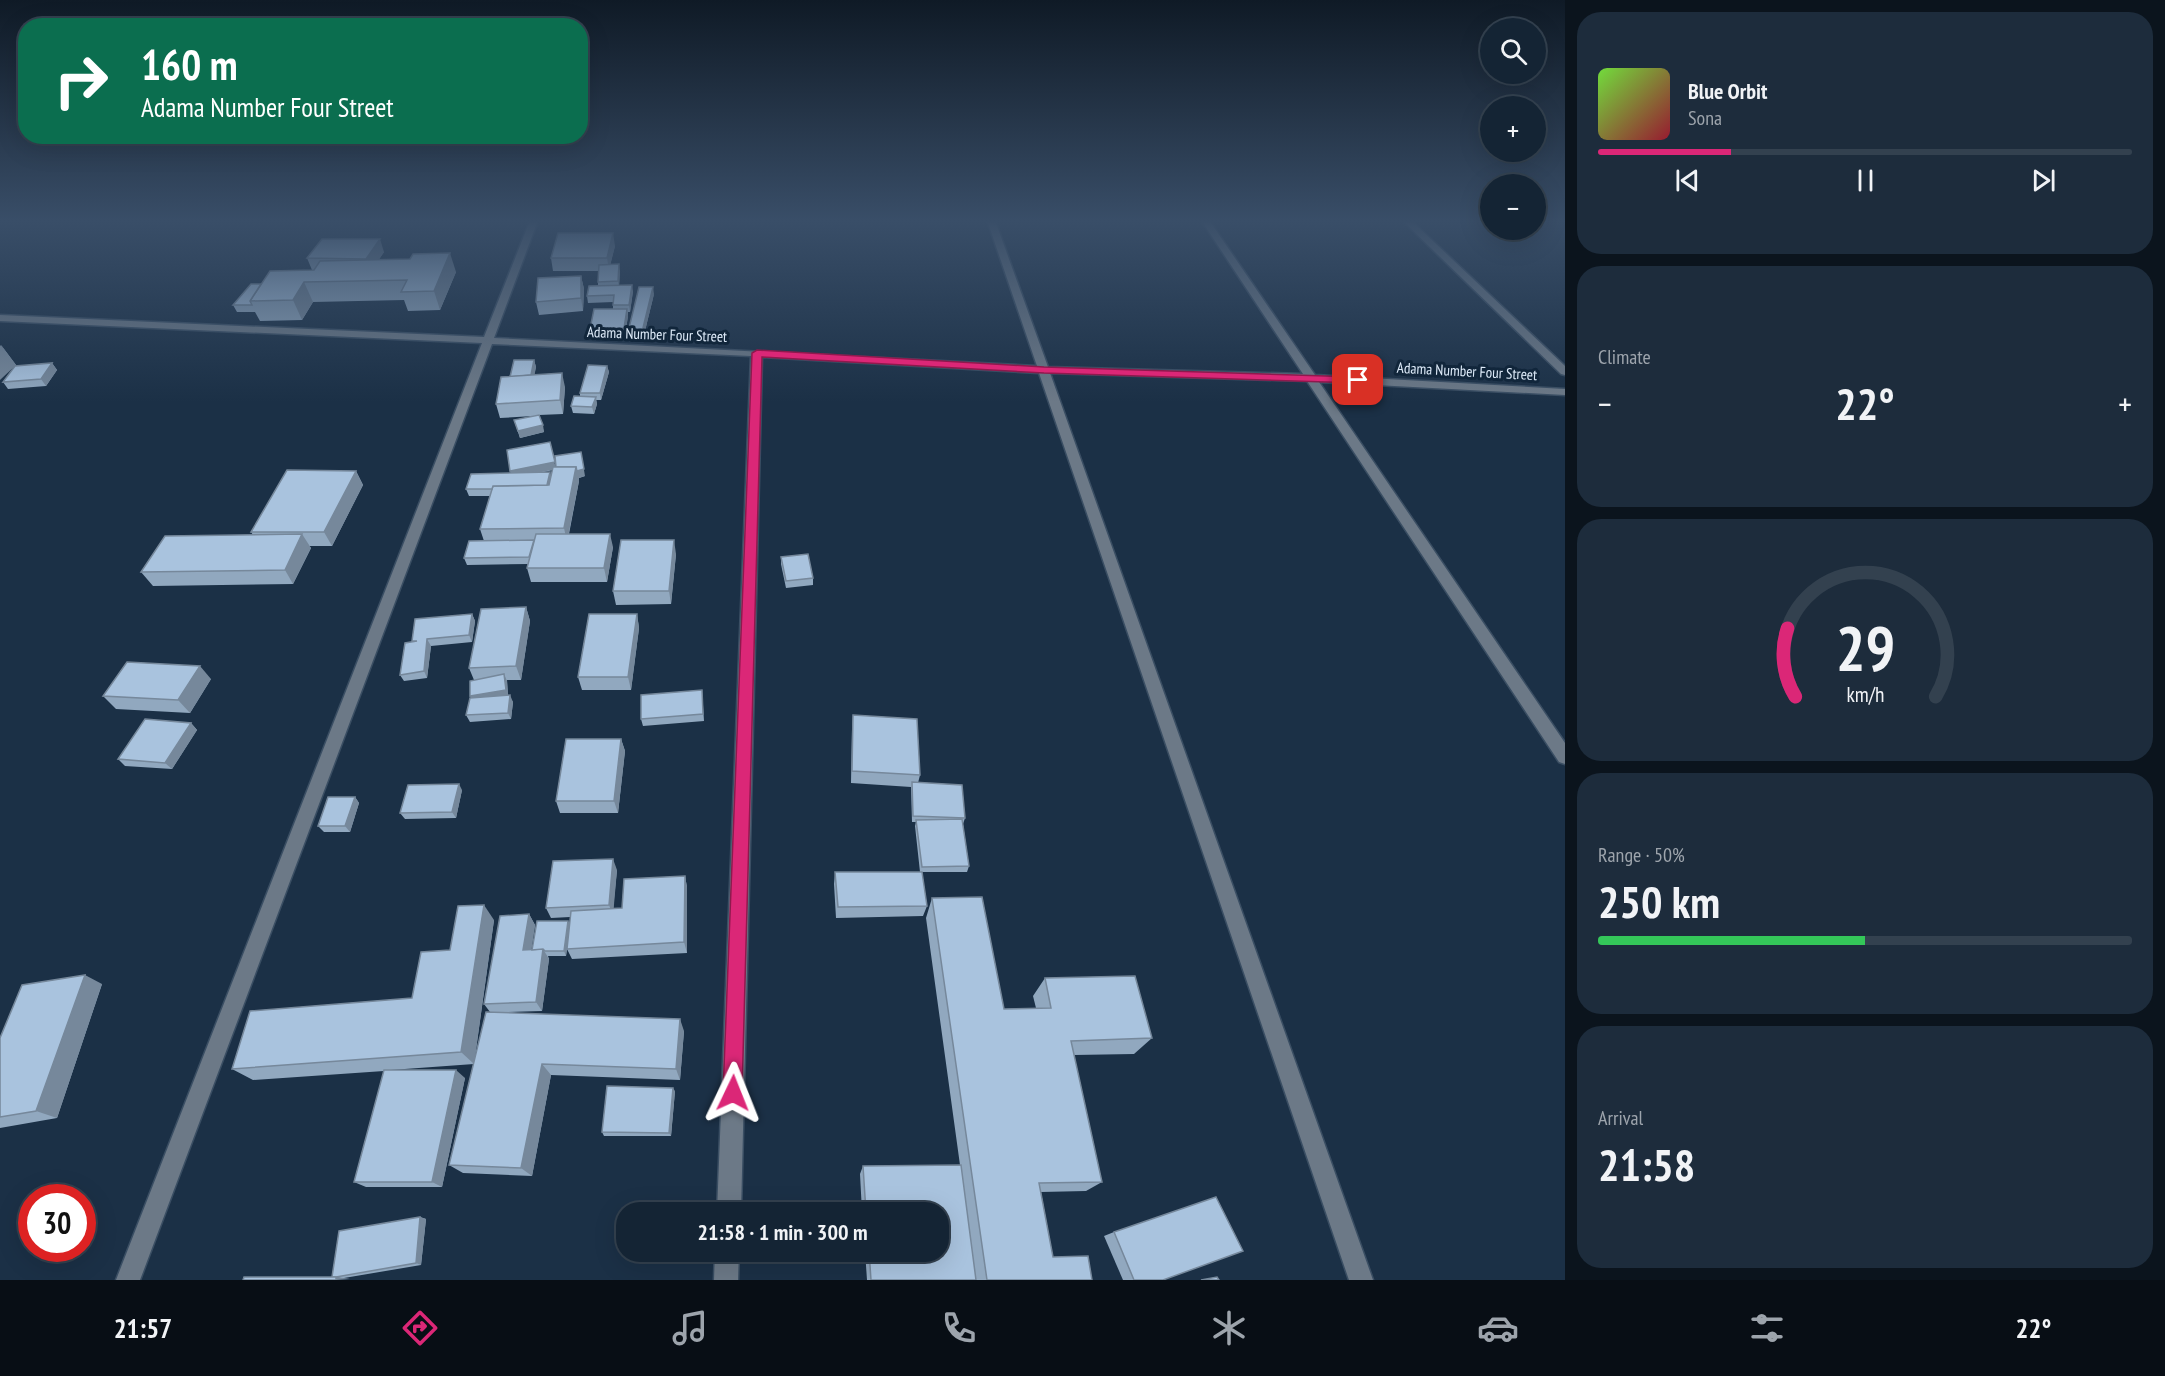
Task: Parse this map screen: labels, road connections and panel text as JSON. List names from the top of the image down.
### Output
{
  "streets": {
    "street": ["Adama Number Four Street"]
  },
  "page": {
    "map_buttons": ["+", "−"],
    "turn": ["160 m", "Adama Number Four Street"],
    "song": ["Blue Orbit", "Sona"],
    "tile": [
      "Climate",
      ["Range · 50%", "250 km"],
      ["Arrival", "21:58"]
    ],
    "heat": ["−", "22°", "+"],
    "limit": "30",
    "trip": "21:58 · 1 min · 300 m",
    "tabs": ["21:57", "22°"],
    "gauge": ["29", "km/h"]
  }
}
